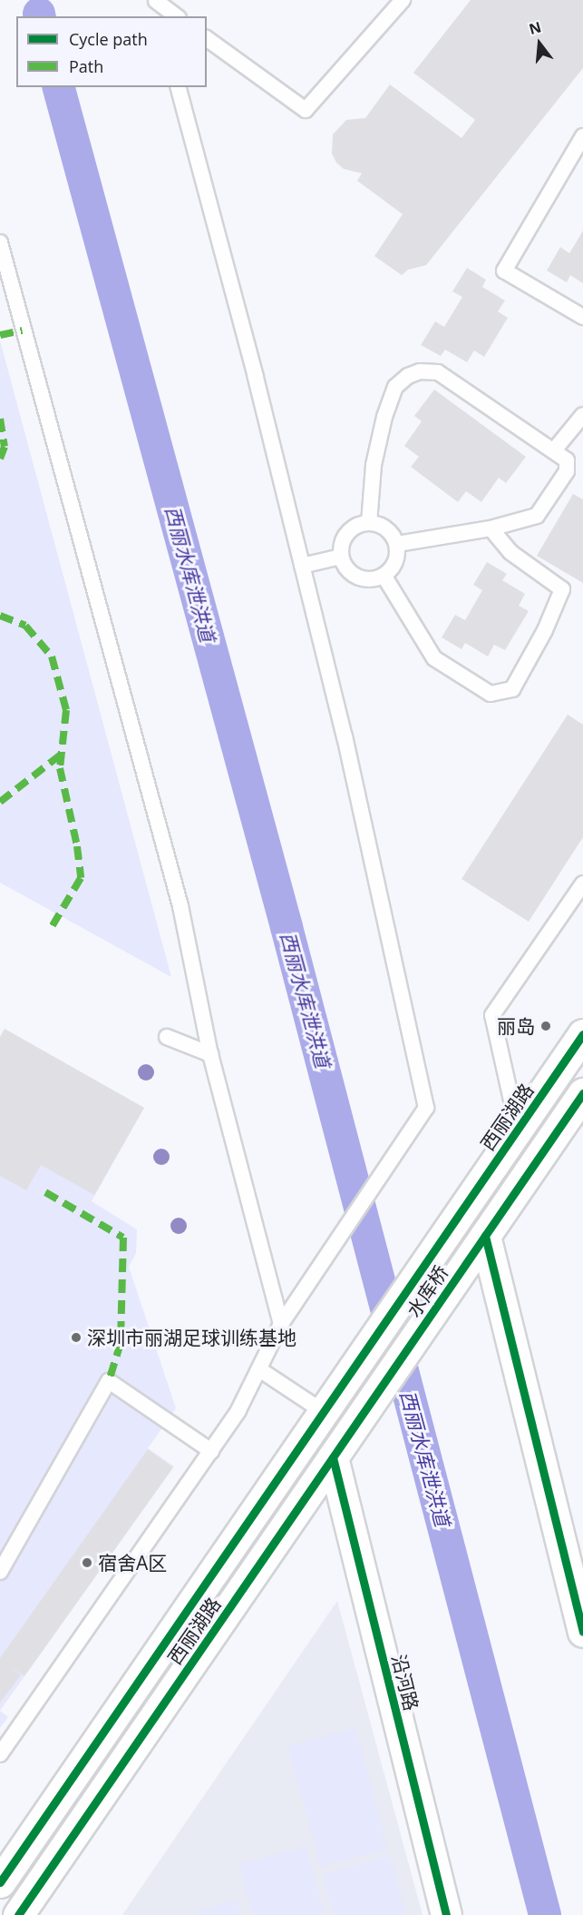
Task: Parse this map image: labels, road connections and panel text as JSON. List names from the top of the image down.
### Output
{
  "streets": {
    "main road": ["西丽湖路", "水库桥", "沿河路"]
  },
  "crossings": [
    ["西丽湖路", "水库桥"],
    ["西丽湖路", "沿河路"]
  ],
  "water": ["西丽水库泄洪道"],
  "places": ["丽岛", "深圳市丽湖足球训练基地", "宿舍A区"],
  "legend": ["Cycle path", "Path"],
  "north": "top"
}
